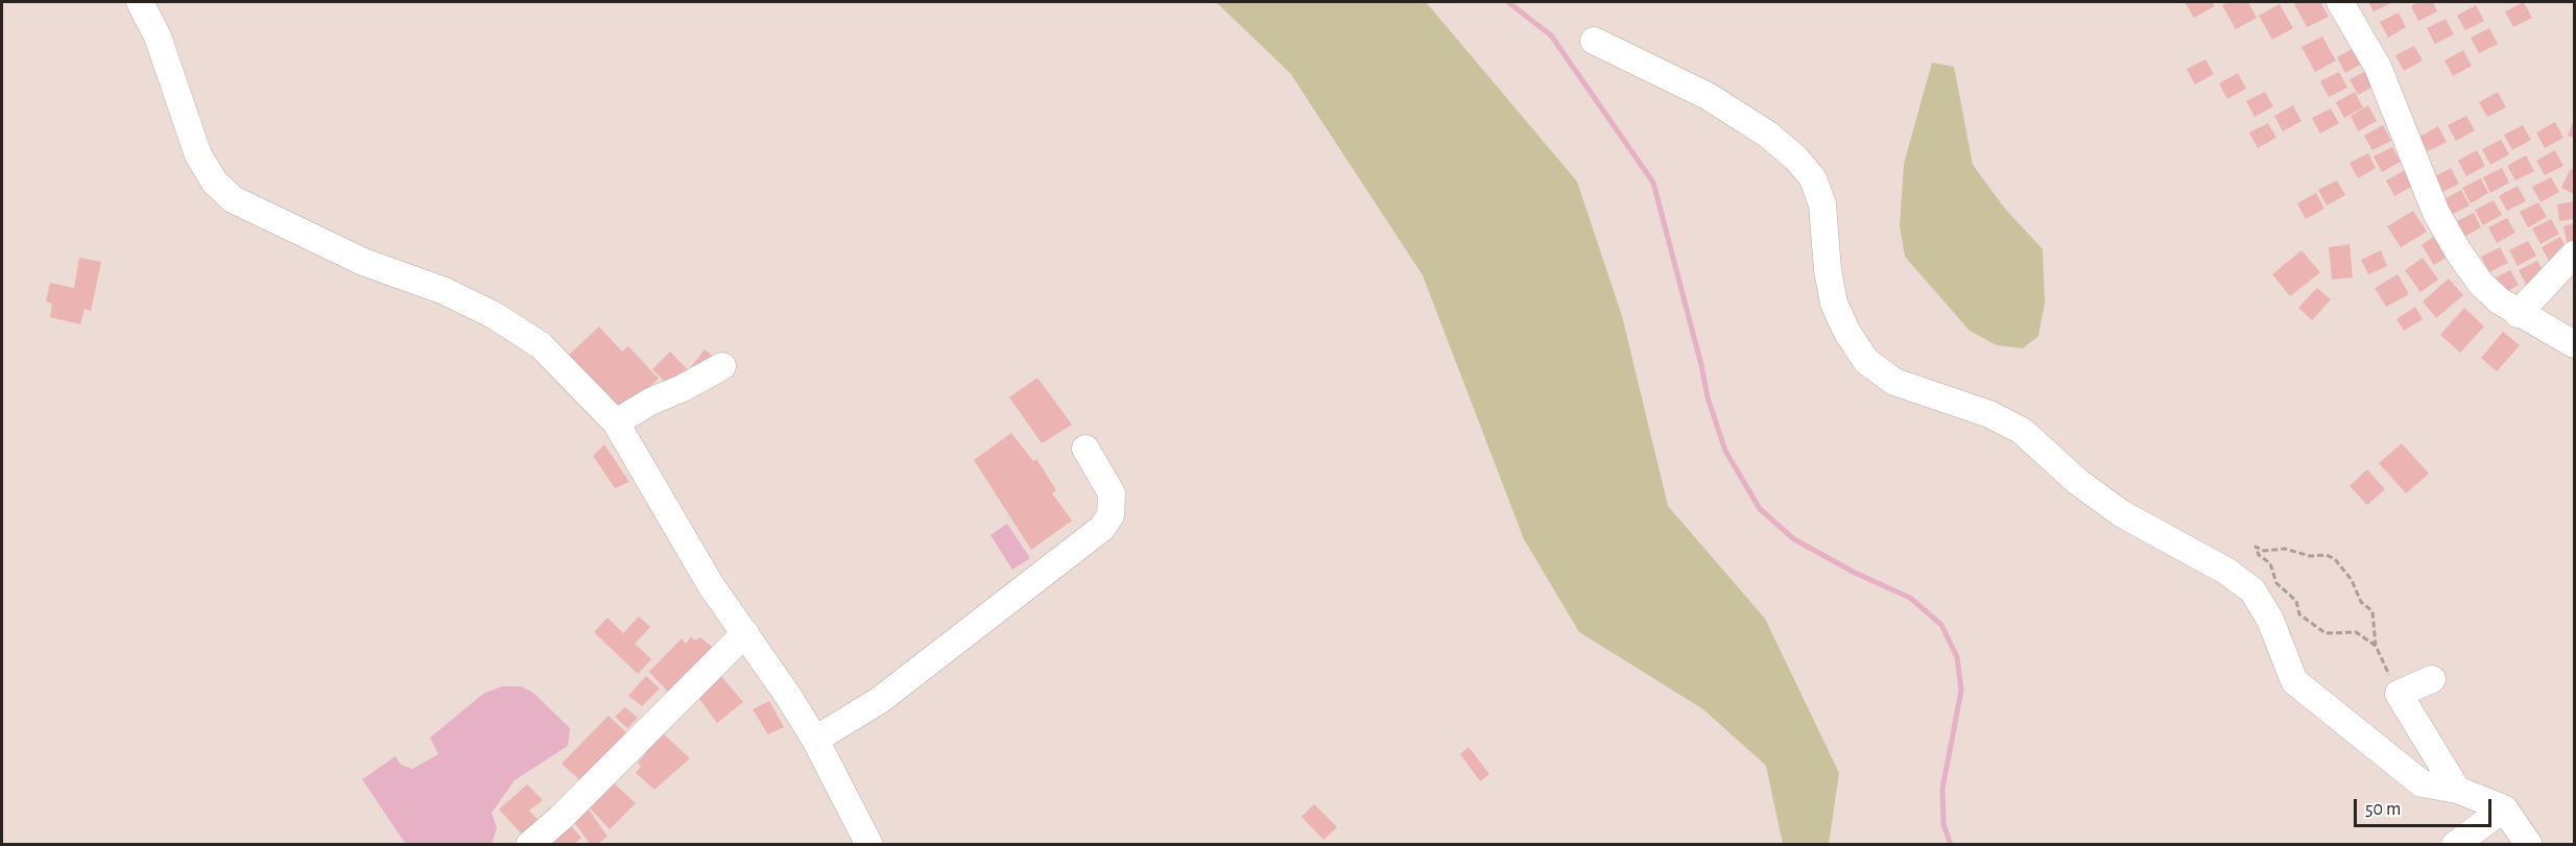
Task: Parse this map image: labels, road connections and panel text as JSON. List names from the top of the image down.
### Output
{
  "scale_bar": "50 m"
}
